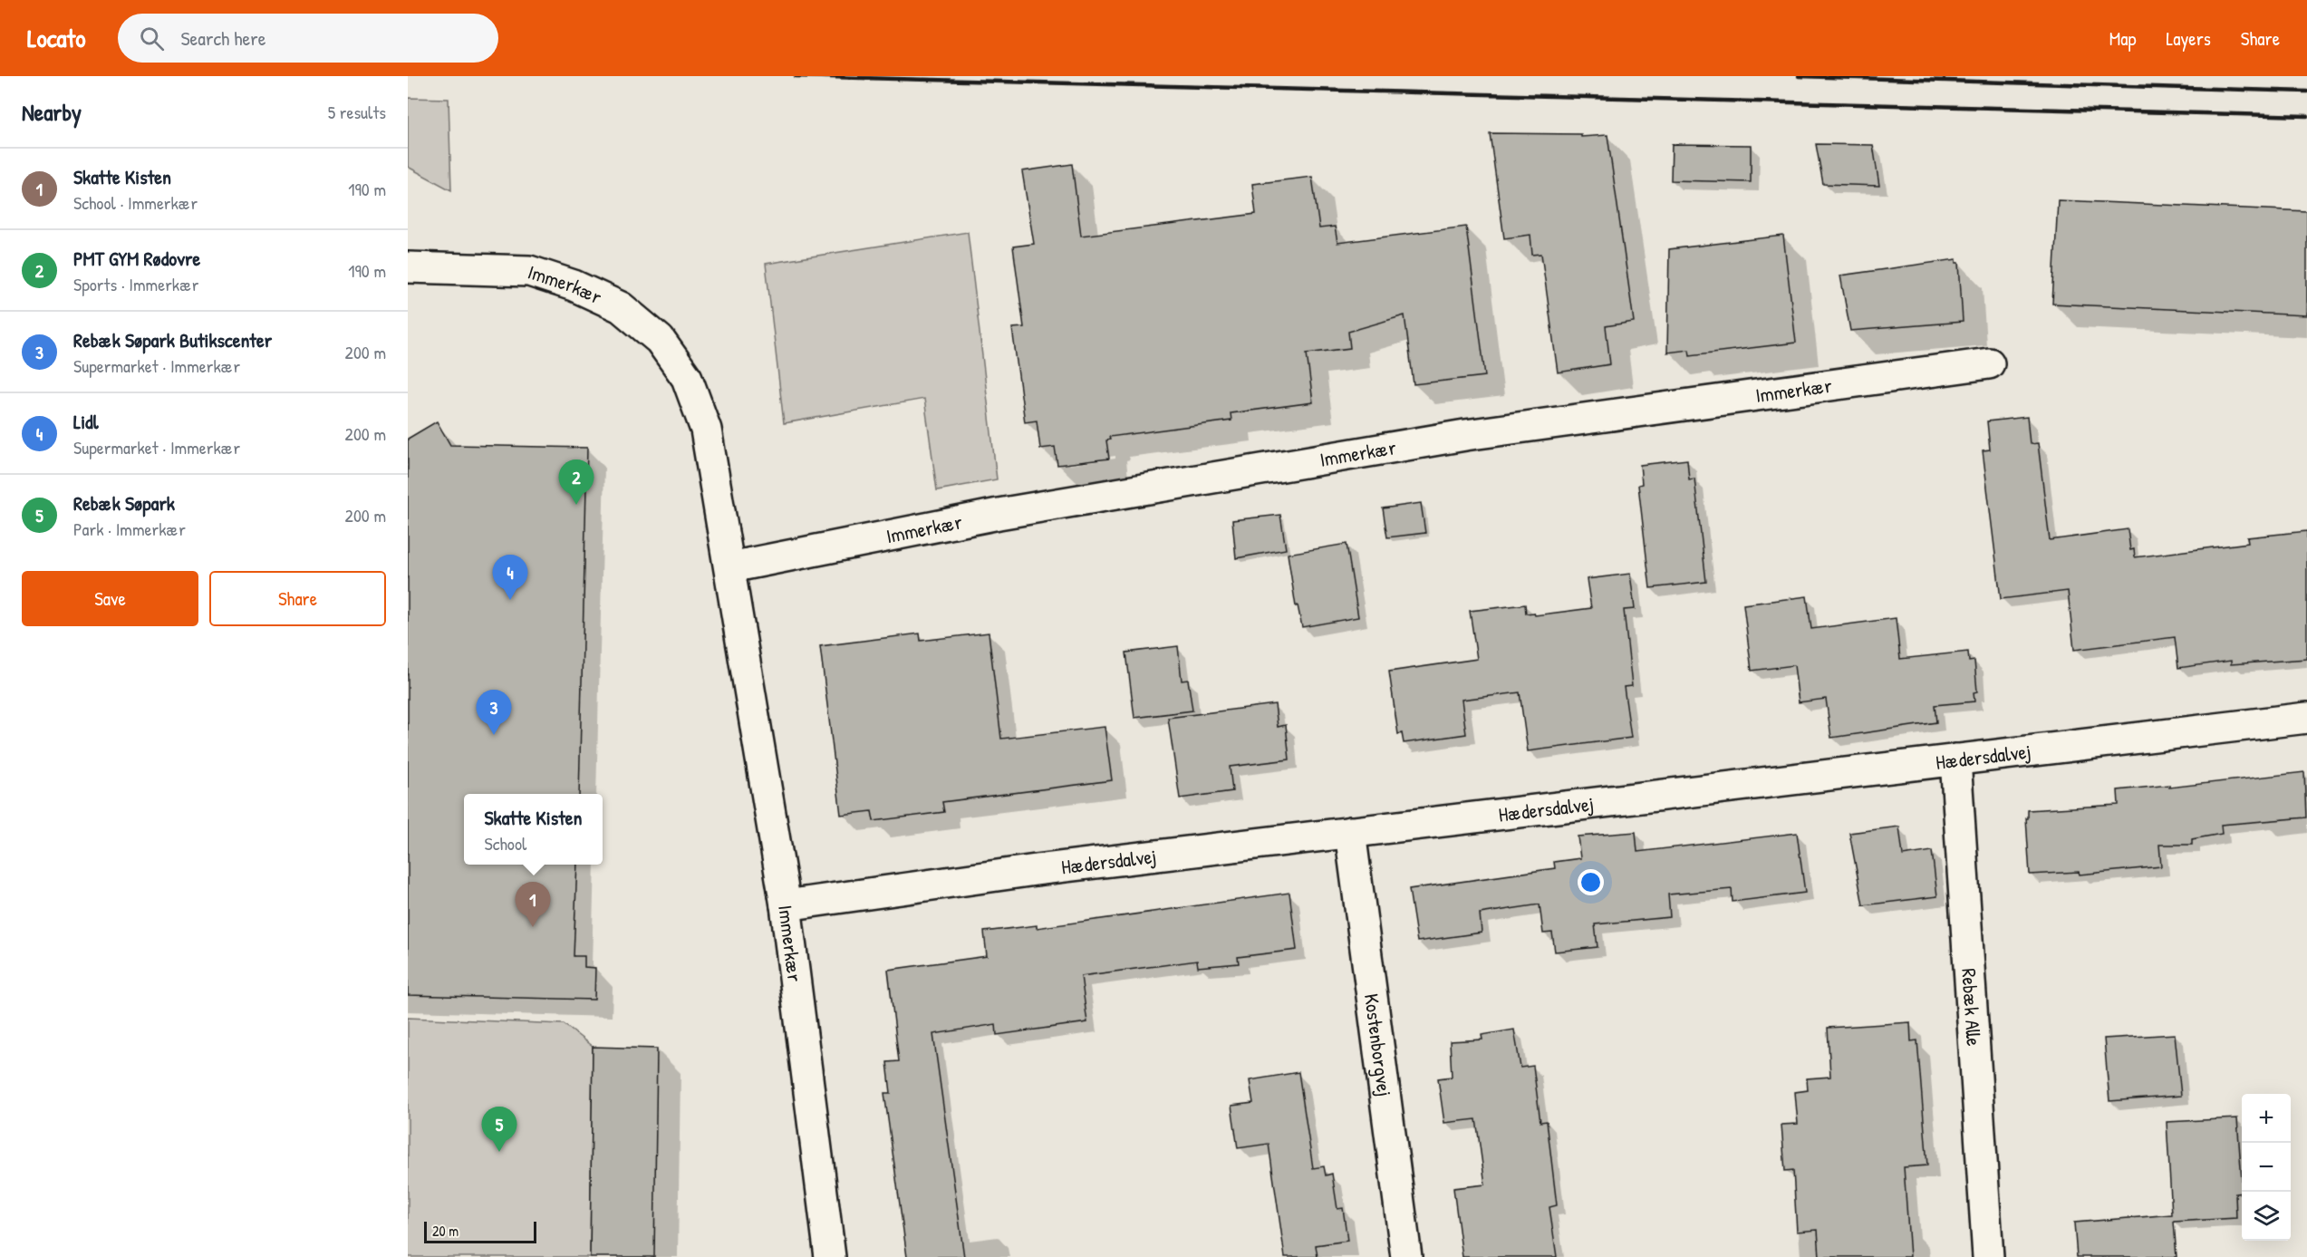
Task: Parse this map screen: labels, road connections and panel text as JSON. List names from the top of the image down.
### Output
{
  "streets": {
    "street": [
      "Immerkær",
      "Hædersdalvej",
      "Rebæk Alle",
      "Kostenborgvej"
    ]
  },
  "crossings": [
    ["Immerkær", "Hædersdalvej"],
    ["Hædersdalvej", "Rebæk Alle"],
    ["Hædersdalvej", "Kostenborgvej"]
  ],
  "scale_bar": "20 m",
  "page": {
    "header": "Locato",
    "search": "Search here",
    "nav": ["Map", "Layers", "Share"],
    "heading": ["Nearby", "5 results"],
    "list": [
      {
        "mark": "1",
        "name": "Skatte Kisten",
        "note": "School · Immerkær",
        "value": "190 m"
      },
      {
        "mark": "2",
        "name": "PMT GYM Rødovre",
        "note": "Sports · Immerkær",
        "value": "190 m"
      },
      {
        "mark": "3",
        "name": "Rebæk Søpark Butikscenter",
        "note": "Supermarket · Immerkær",
        "value": "200 m"
      },
      {
        "mark": "4",
        "name": "Lidl",
        "note": "Supermarket · Immerkær",
        "value": "200 m"
      },
      {
        "mark": "5",
        "name": "Rebæk Søpark",
        "note": "Park · Immerkær",
        "value": "200 m"
      }
    ],
    "pins": [
      "2",
      "4",
      "3",
      "1",
      "5"
    ],
    "buttons": ["Save", "Share"],
    "popup": ["Skatte Kisten", "School"],
    "map_buttons": ["+", "−"],
    "scale": "20 m"
  }
}
